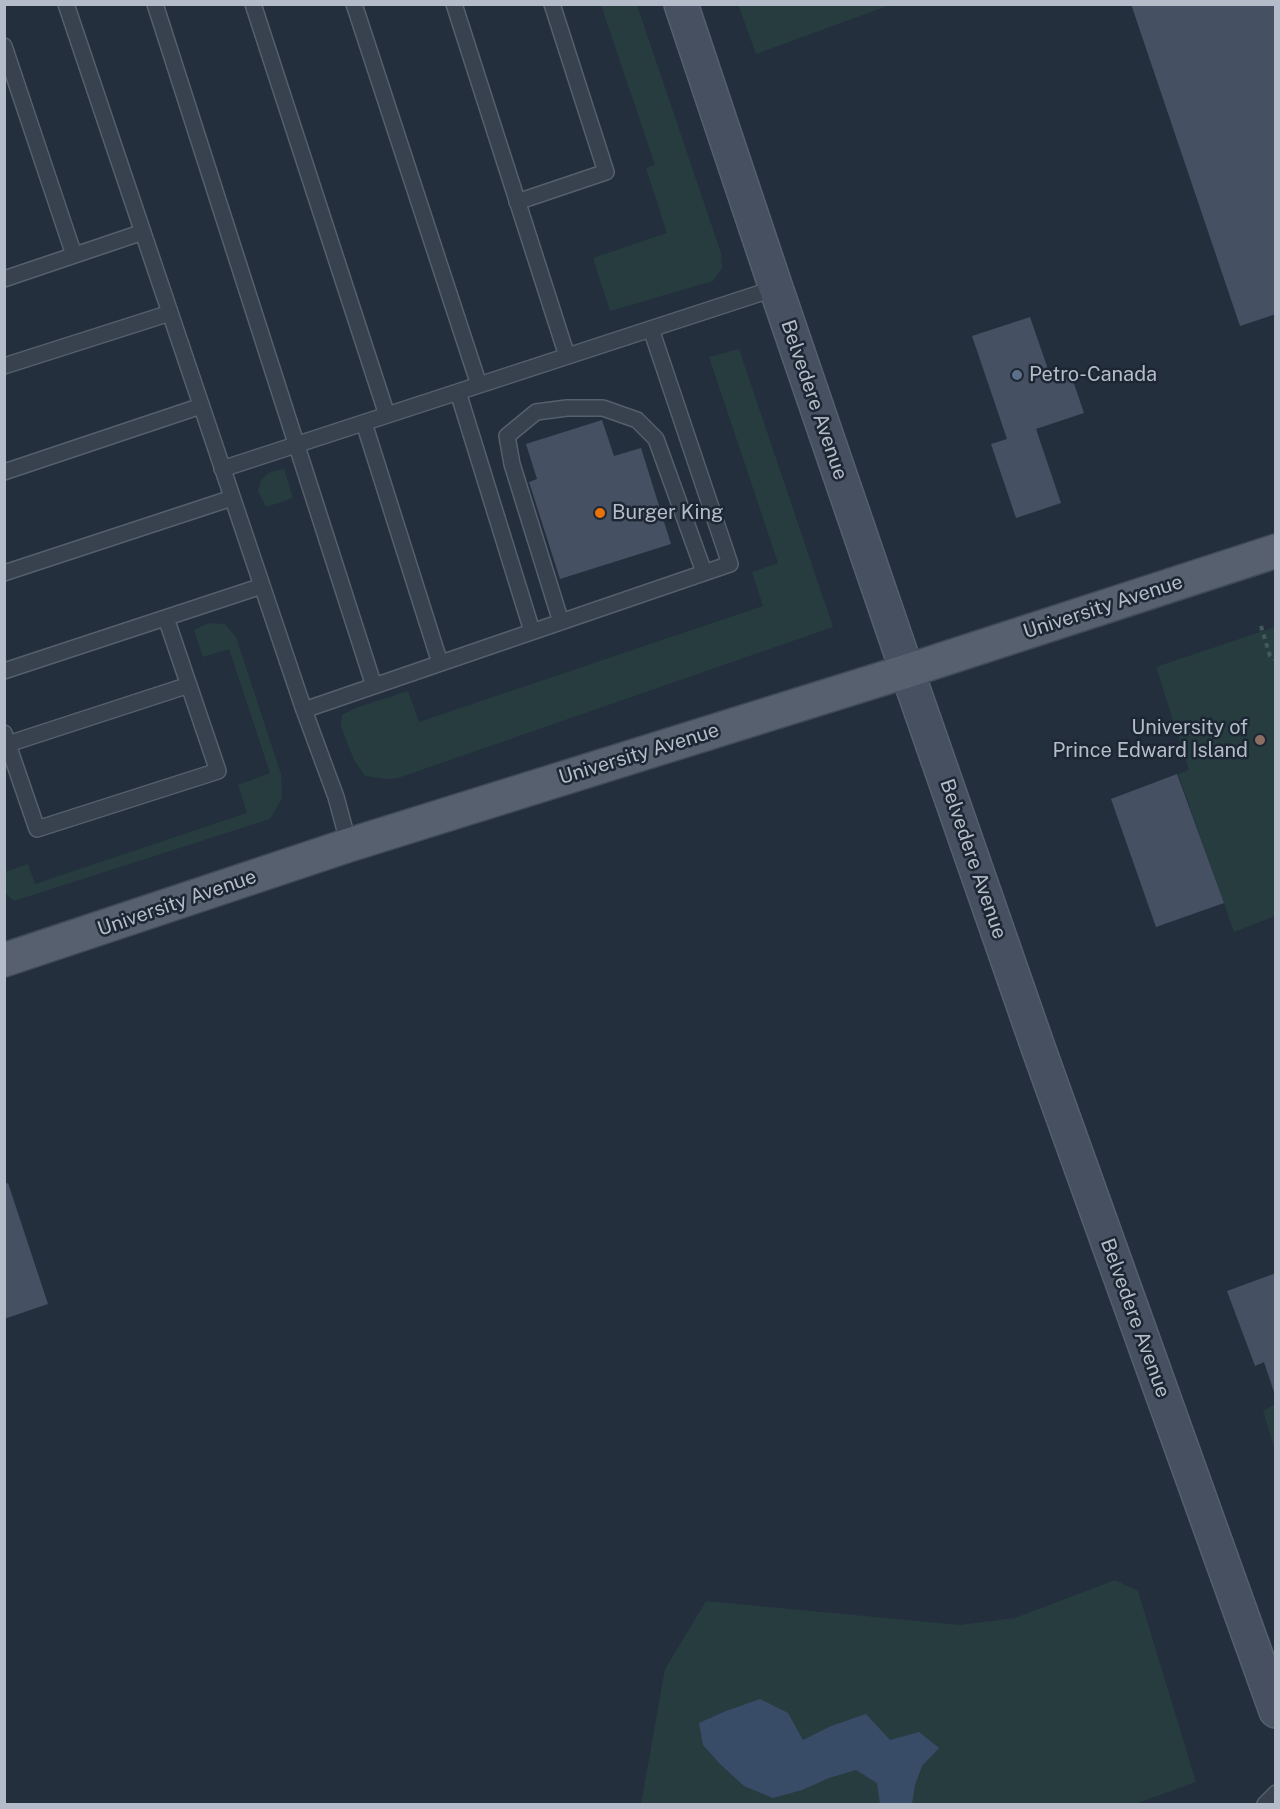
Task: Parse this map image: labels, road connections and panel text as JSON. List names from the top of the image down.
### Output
{
  "streets": {
    "main road": ["Belvedere Avenue", "University Avenue"]
  },
  "crossings": [
    ["Belvedere Avenue", "University Avenue"]
  ],
  "places": ["Petro-Canada", "Burger King", "University of Prince Edward Island"]
}
